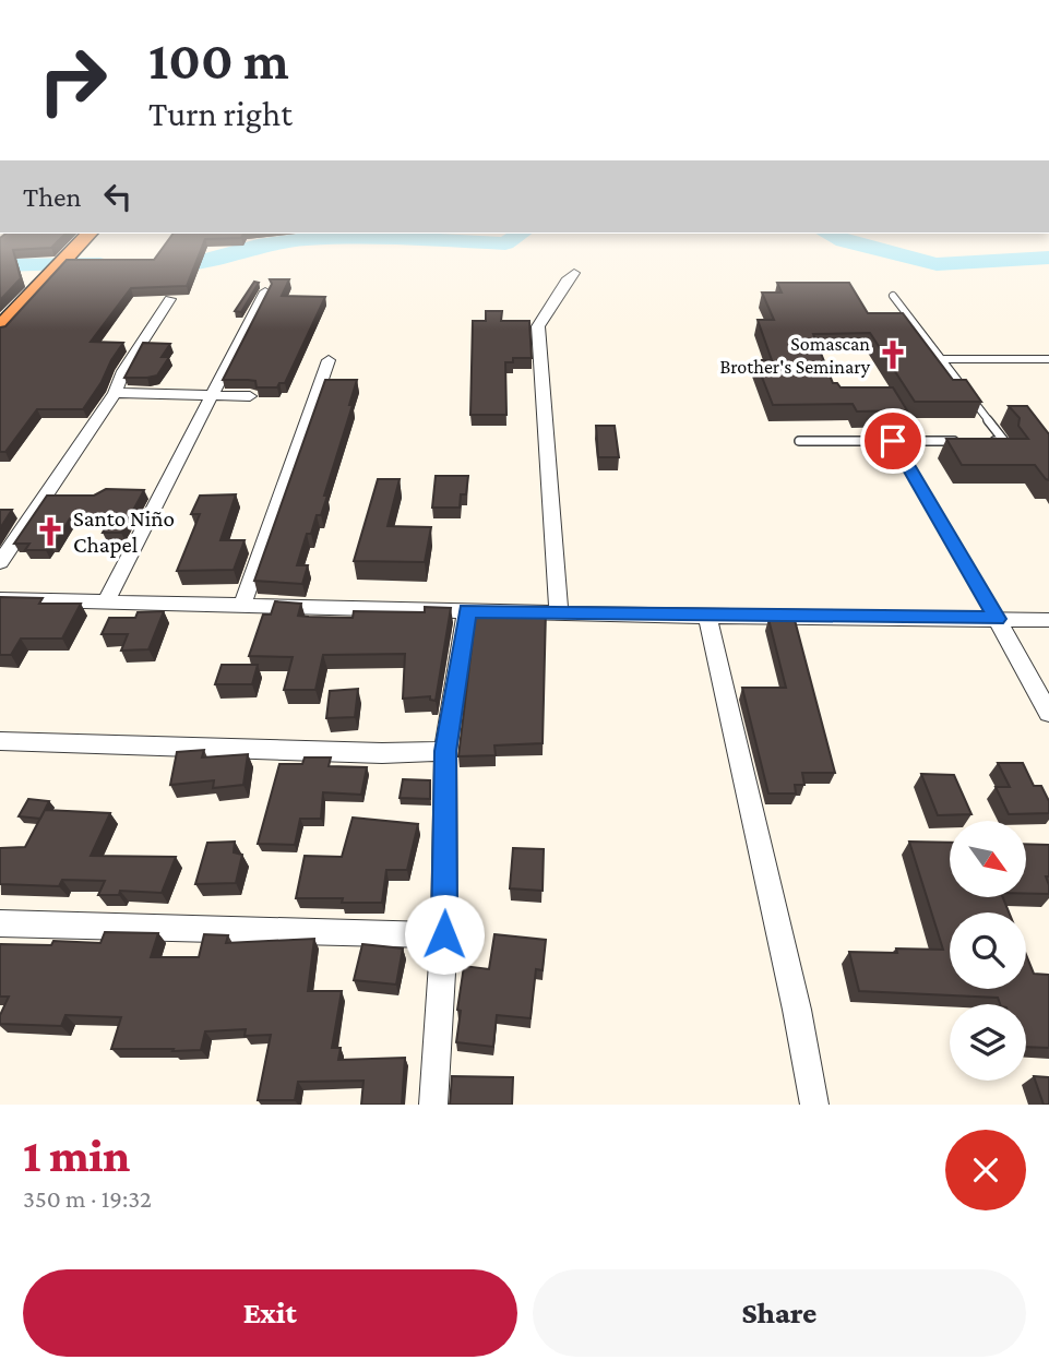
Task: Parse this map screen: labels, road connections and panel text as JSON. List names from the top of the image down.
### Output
{
  "places": {
    "church": ["Somascan Brother's Seminary", "Santo Niño Chapel"]
  },
  "north": "bottom right",
  "page": {
    "turn": ["100 m", "Turn right"],
    "then": "Then",
    "heading": ["1 min", "350 m · 19:32"],
    "buttons": ["Exit", "Share"]
  }
}
